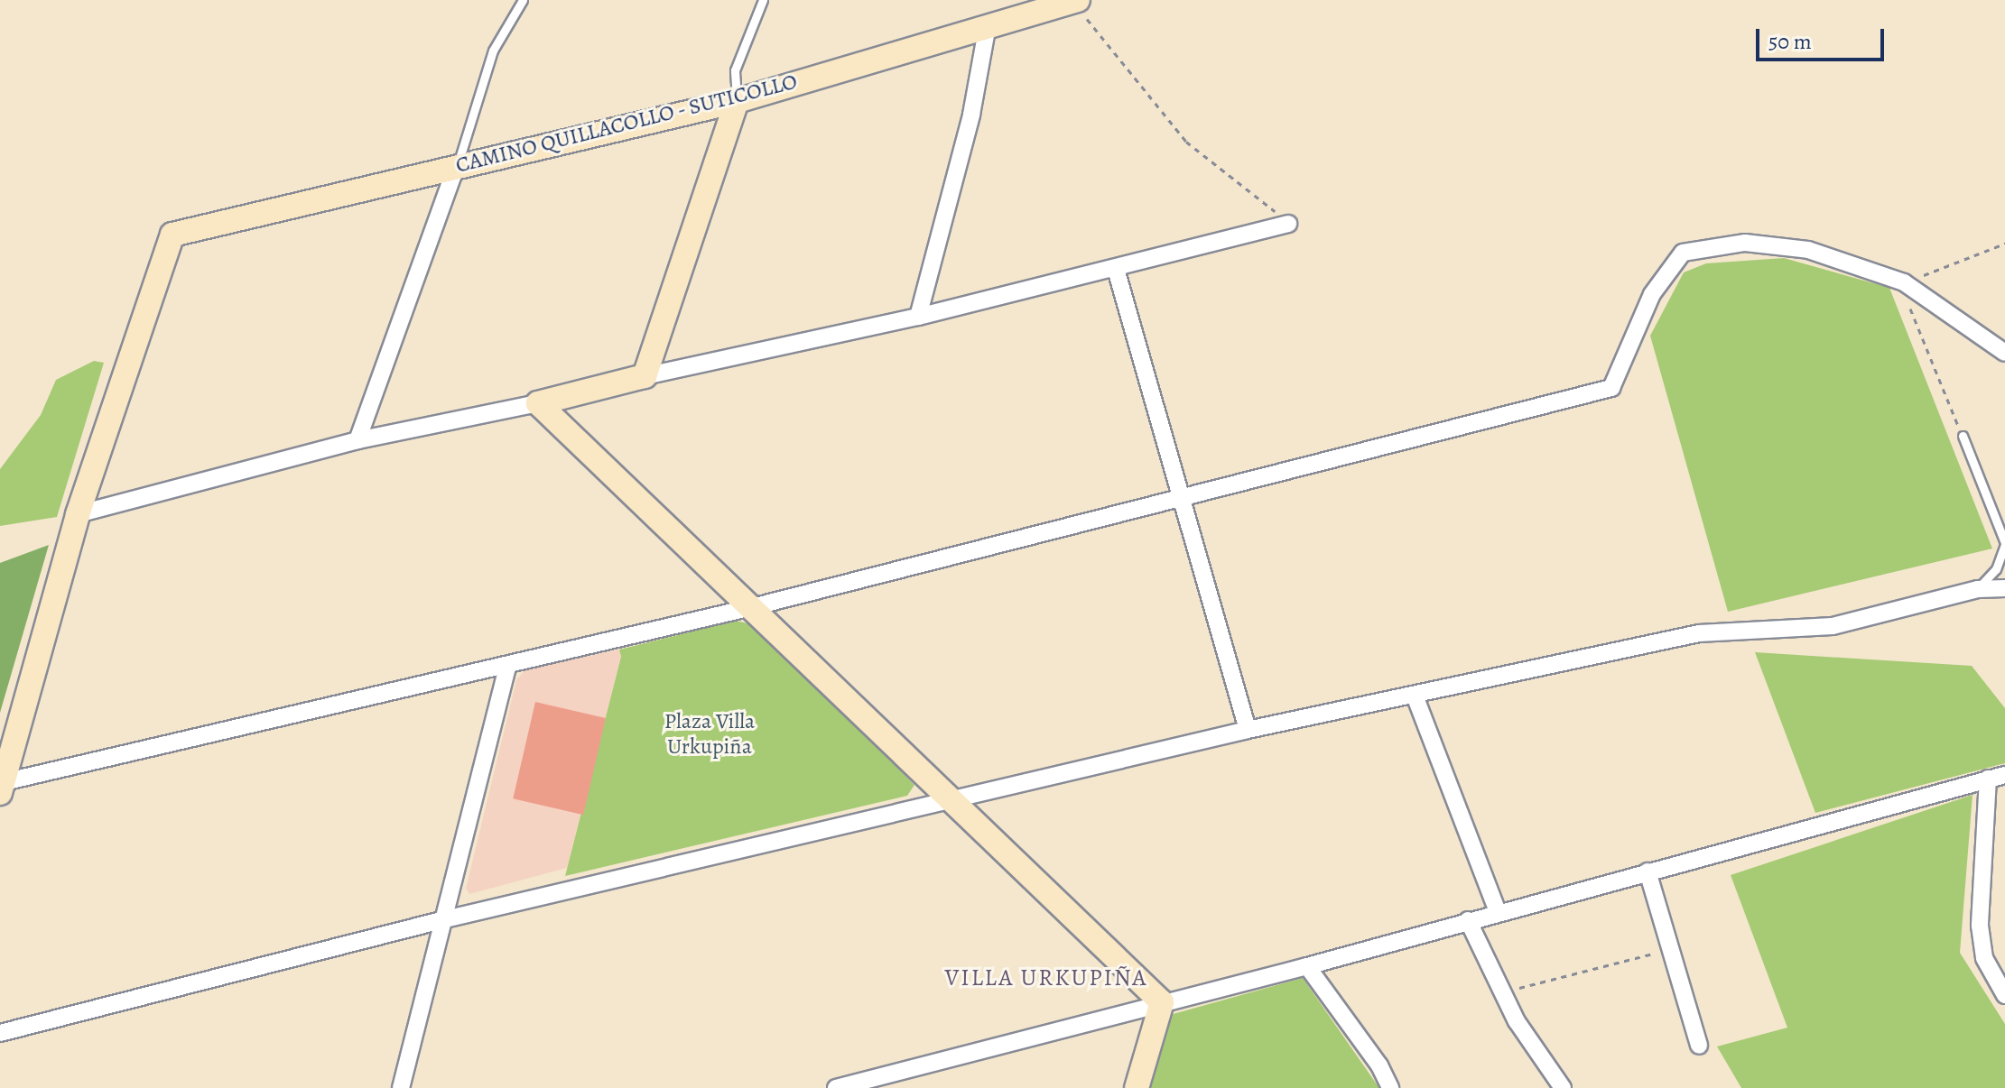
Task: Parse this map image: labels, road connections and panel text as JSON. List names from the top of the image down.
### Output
{
  "streets": {
    "main road": ["CAMINO QUILLACOLLO - SUTICOLLO"]
  },
  "districts": ["VILLA URKUPIÑA"],
  "parks": ["Plaza Villa Urkupiña"],
  "scale_bar": "50 m"
}
